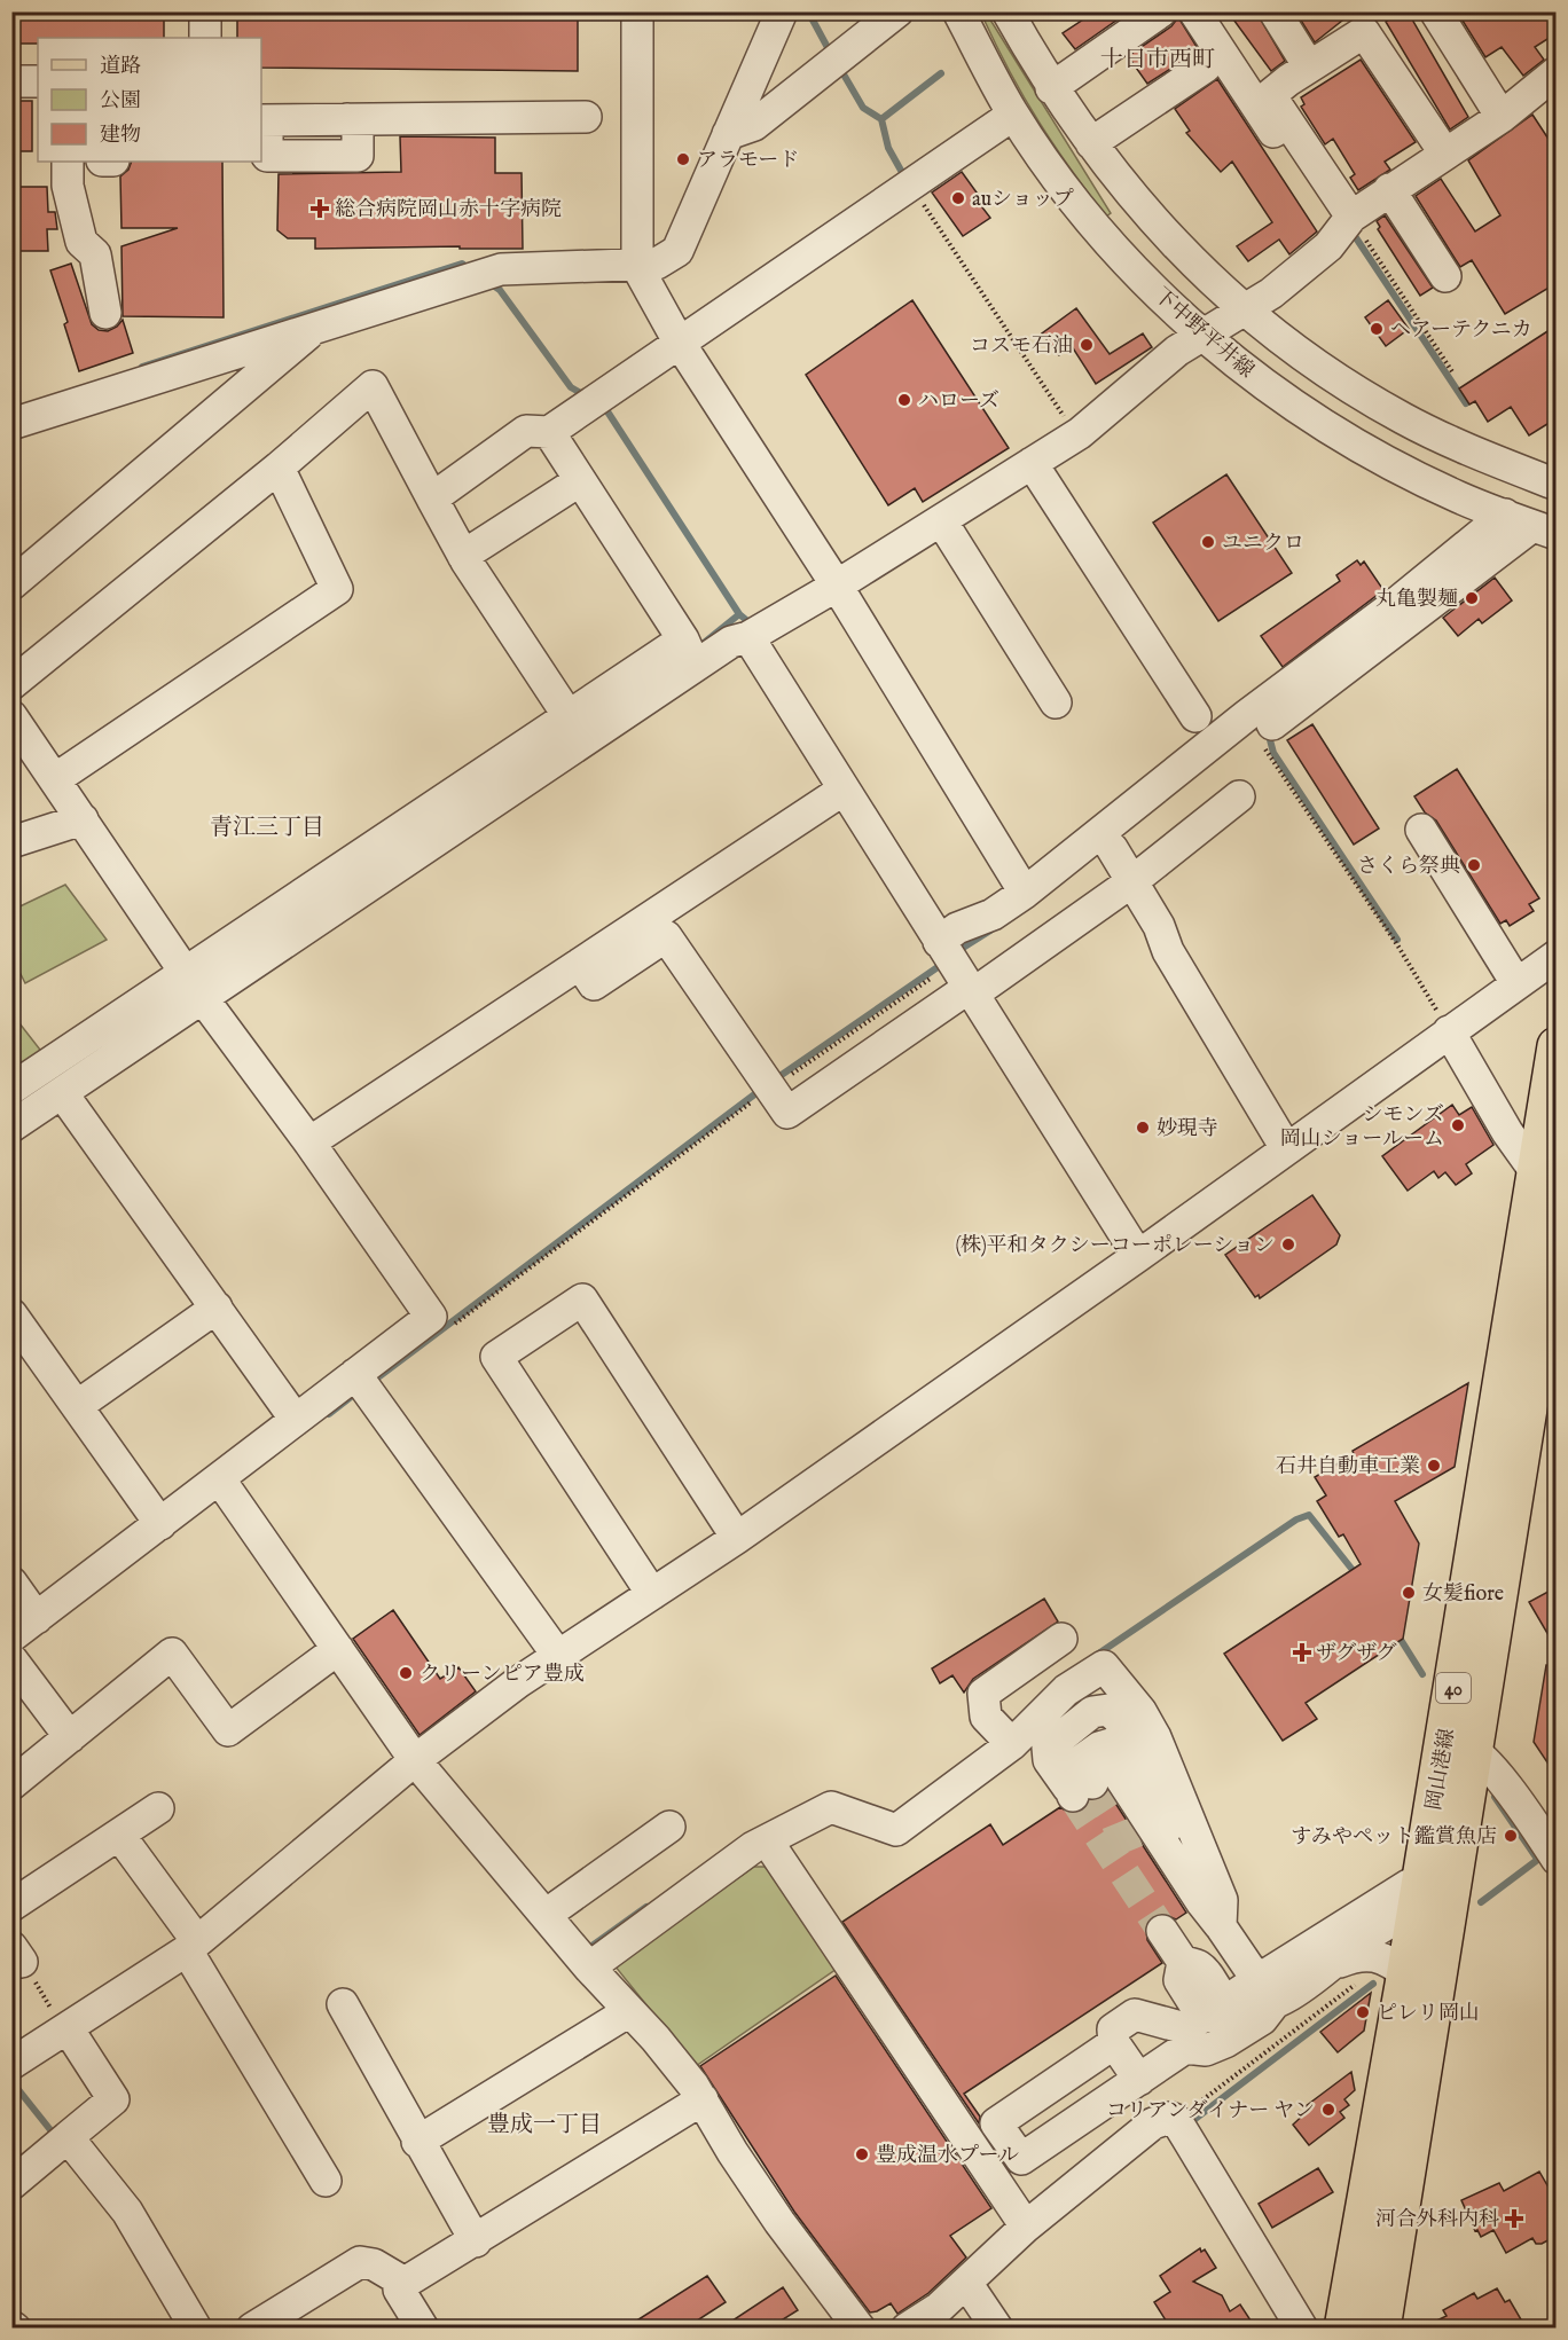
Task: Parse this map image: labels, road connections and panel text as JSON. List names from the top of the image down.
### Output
{
  "streets": {
    "main road": ["40", "岡山港線"],
    "street": ["下中野平井線"]
  },
  "districts": ["十日市西町", "青江三丁目", "豊成一丁目"],
  "places": {
    "other": [
      "アラモード",
      "auショップ",
      "ヘアーテクニカ",
      "コスモ石油",
      "ハローズ",
      "ユニクロ",
      "丸亀製麺",
      "さくら祭典",
      "シモンズ 岡山ショールーム",
      "妙現寺",
      "(株)平和タクシーコーポレーション",
      "石井自動車工業",
      "女髪fiore",
      "クリーンピア豊成",
      "すみやペット鑑賞魚店",
      "ピレリ岡山",
      "コリアンダイナー ヤン",
      "豊成温水プール"
    ],
    "health": ["総合病院岡山赤十字病院", "ザグザグ", "河合外科内科"]
  },
  "legend": ["道路", "公園", "建物"]
}
